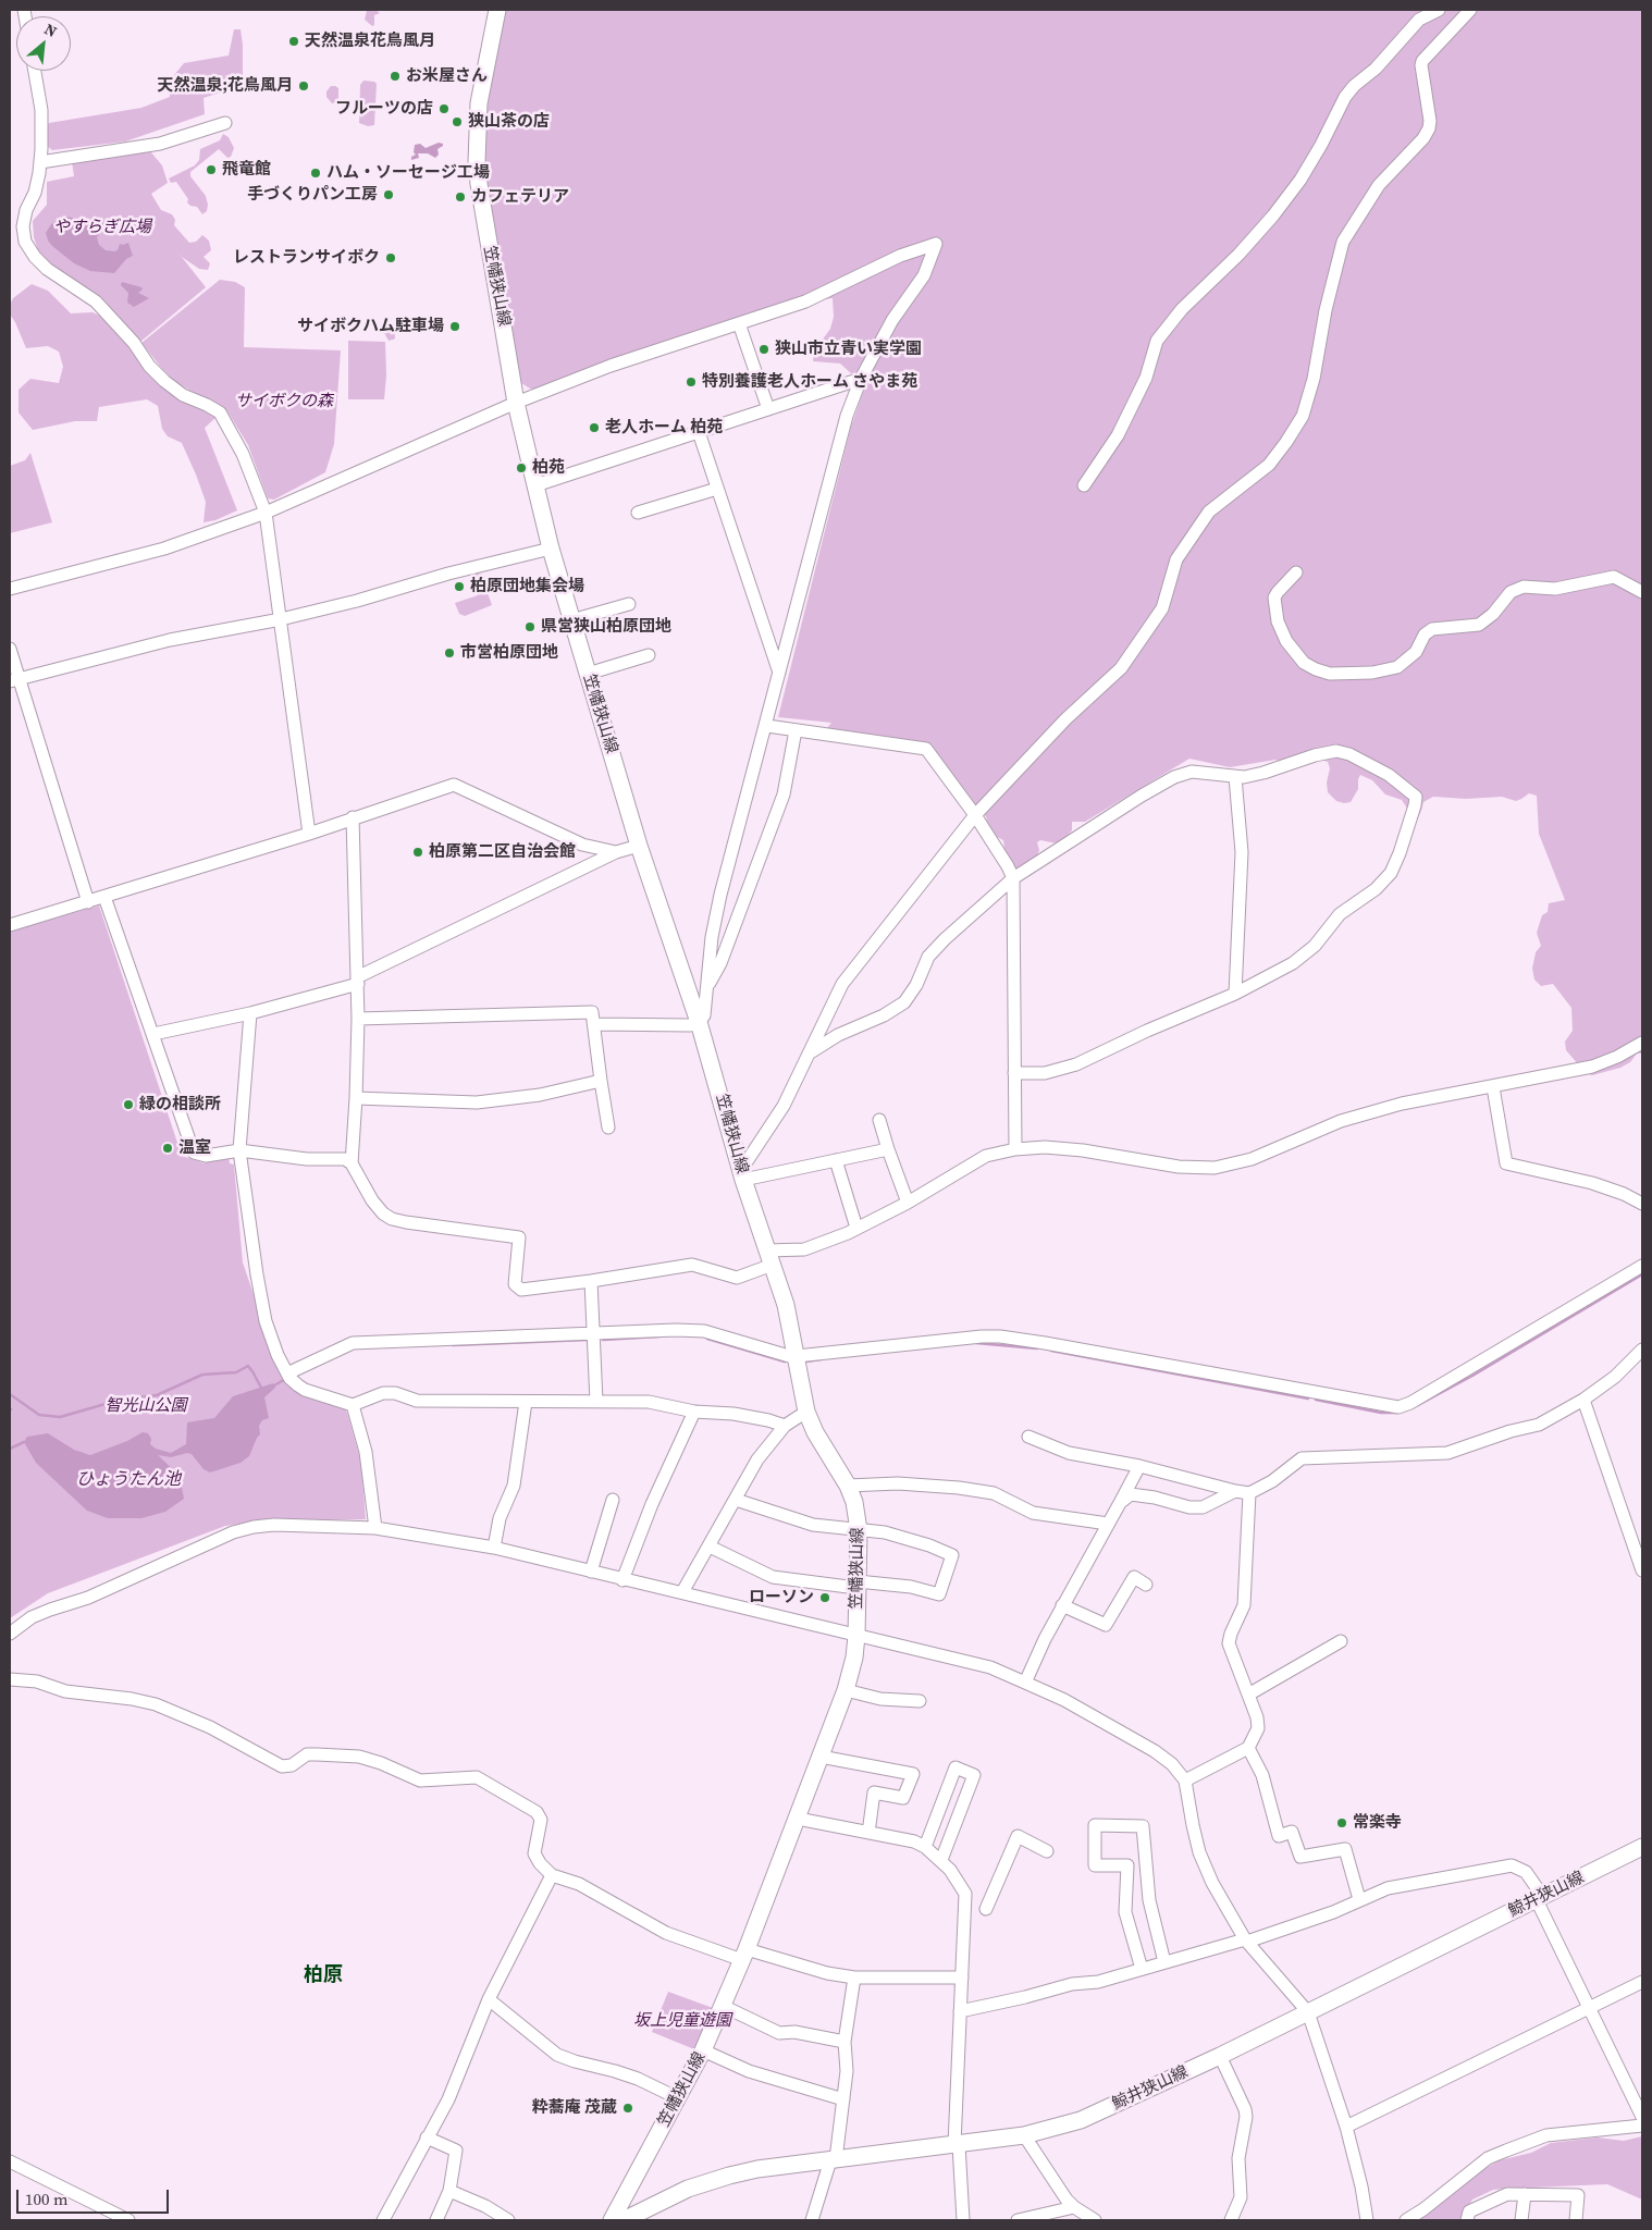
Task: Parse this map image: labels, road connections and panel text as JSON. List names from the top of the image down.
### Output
{
  "streets": {
    "main road": ["笠幡狭山線", "鯨井狭山線"]
  },
  "districts": ["柏原"],
  "water": ["ひょうたん池"],
  "parks": [
    "やすらぎ広場",
    "サイボクの森",
    "智光山公園",
    "坂上児童遊園"
  ],
  "places": [
    "天然温泉花鳥風月",
    "お米屋さん",
    "天然温泉;花鳥風月",
    "フルーツの店",
    "狭山茶の店",
    "飛竜館",
    "ハム・ソーセージ工場",
    "手づくりパン工房",
    "カフェテリア",
    "レストランサイボク",
    "サイボクハム駐車場",
    "狭山市立青い実学園",
    "特別養護老人ホーム さやま苑",
    "老人ホーム 柏苑",
    "柏苑",
    "柏原団地集会場",
    "県営狭山柏原団地",
    "市営柏原団地",
    "柏原第二区自治会館",
    "緑の相談所",
    "温室",
    "ローソン",
    "常楽寺",
    "粋蕎庵 茂蔵"
  ],
  "scale_bar": "100 m",
  "north": "top right"
}
